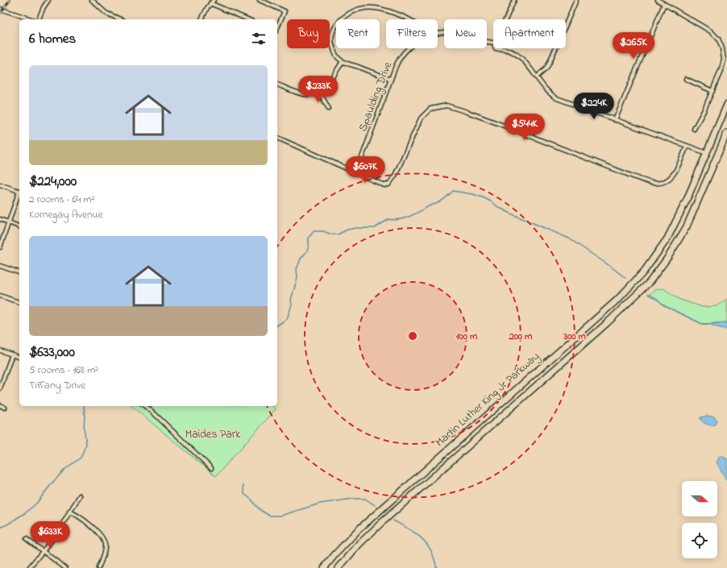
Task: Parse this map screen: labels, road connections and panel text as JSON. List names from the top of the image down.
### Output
{
  "streets": {
    "highway": ["Martin Luther King Jr Parkway"],
    "street": ["Spaulding Drive"]
  },
  "parks": ["Maides Park"],
  "north": "right",
  "page": {
    "chip": [
      "Buy",
      "Rent",
      "Filters",
      "New",
      "Apartment"
    ],
    "heading": "6 homes",
    "price": [
      "$265K",
      "$233K",
      "$224K",
      "$544K",
      "$607K",
      "$633K"
    ],
    "list": [
      {
        "name": "$224,000",
        "note": "2 rooms · 64 m² · Kornegay Avenue"
      },
      {
        "name": "$633,000",
        "note": "5 rooms · 168 m² · Tiffany Drive"
      }
    ]
  },
  "rings": ["100 m", "200 m", "300 m"]
}
